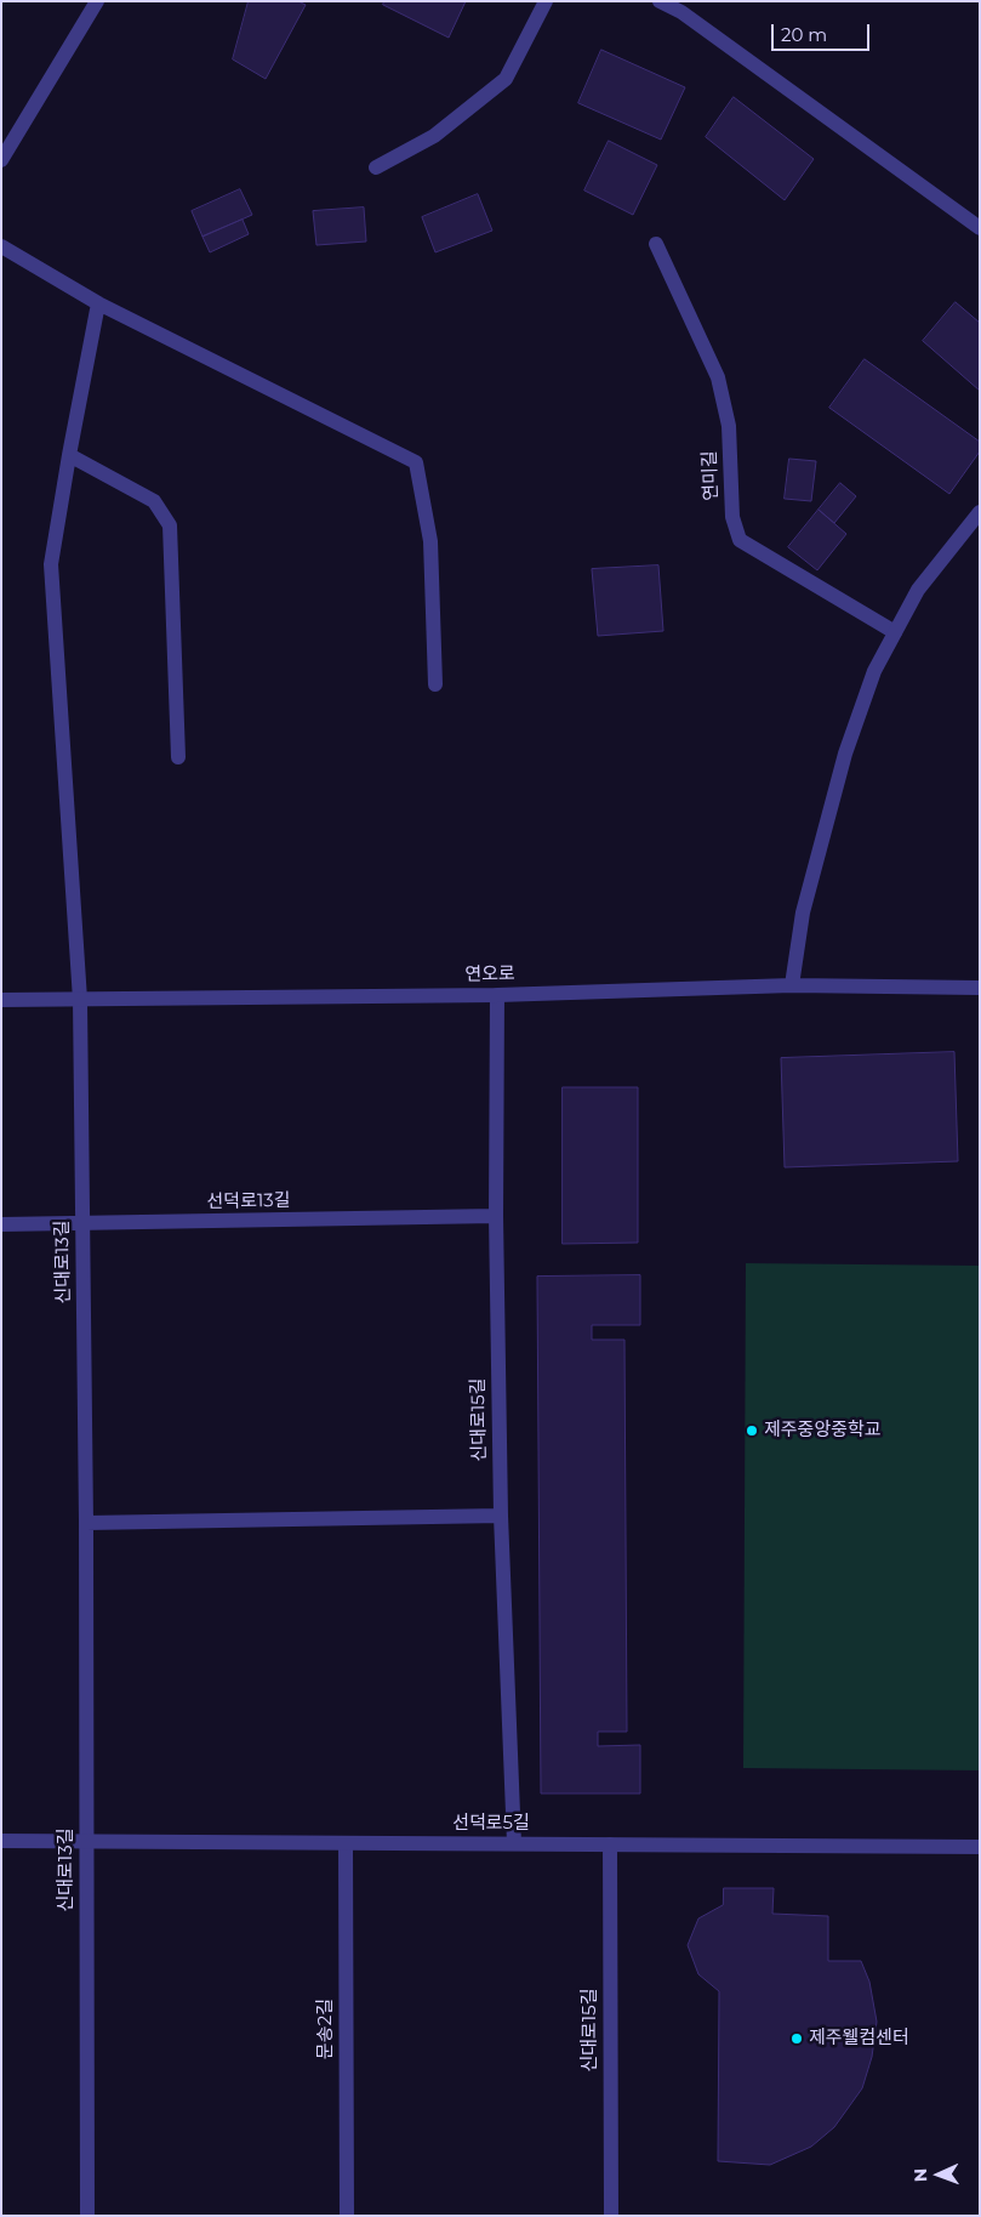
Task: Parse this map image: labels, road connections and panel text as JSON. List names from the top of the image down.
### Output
{
  "streets": {
    "street": [
      "연미길",
      "연오로",
      "선덕로13길",
      "신대로13길",
      "신대로15길",
      "선덕로5길",
      "문송2길"
    ]
  },
  "crossings": [
    ["연오로", "신대로13길"],
    ["연오로", "신대로15길"],
    ["선덕로13길", "신대로13길"],
    ["선덕로13길", "신대로15길"],
    ["신대로13길", "선덕로5길"],
    ["신대로15길", "선덕로5길"],
    ["선덕로5길", "문송2길"]
  ],
  "places": ["제주중앙중학교", "제주웰컴센터"],
  "scale_bar": "20 m",
  "north": "left"
}
